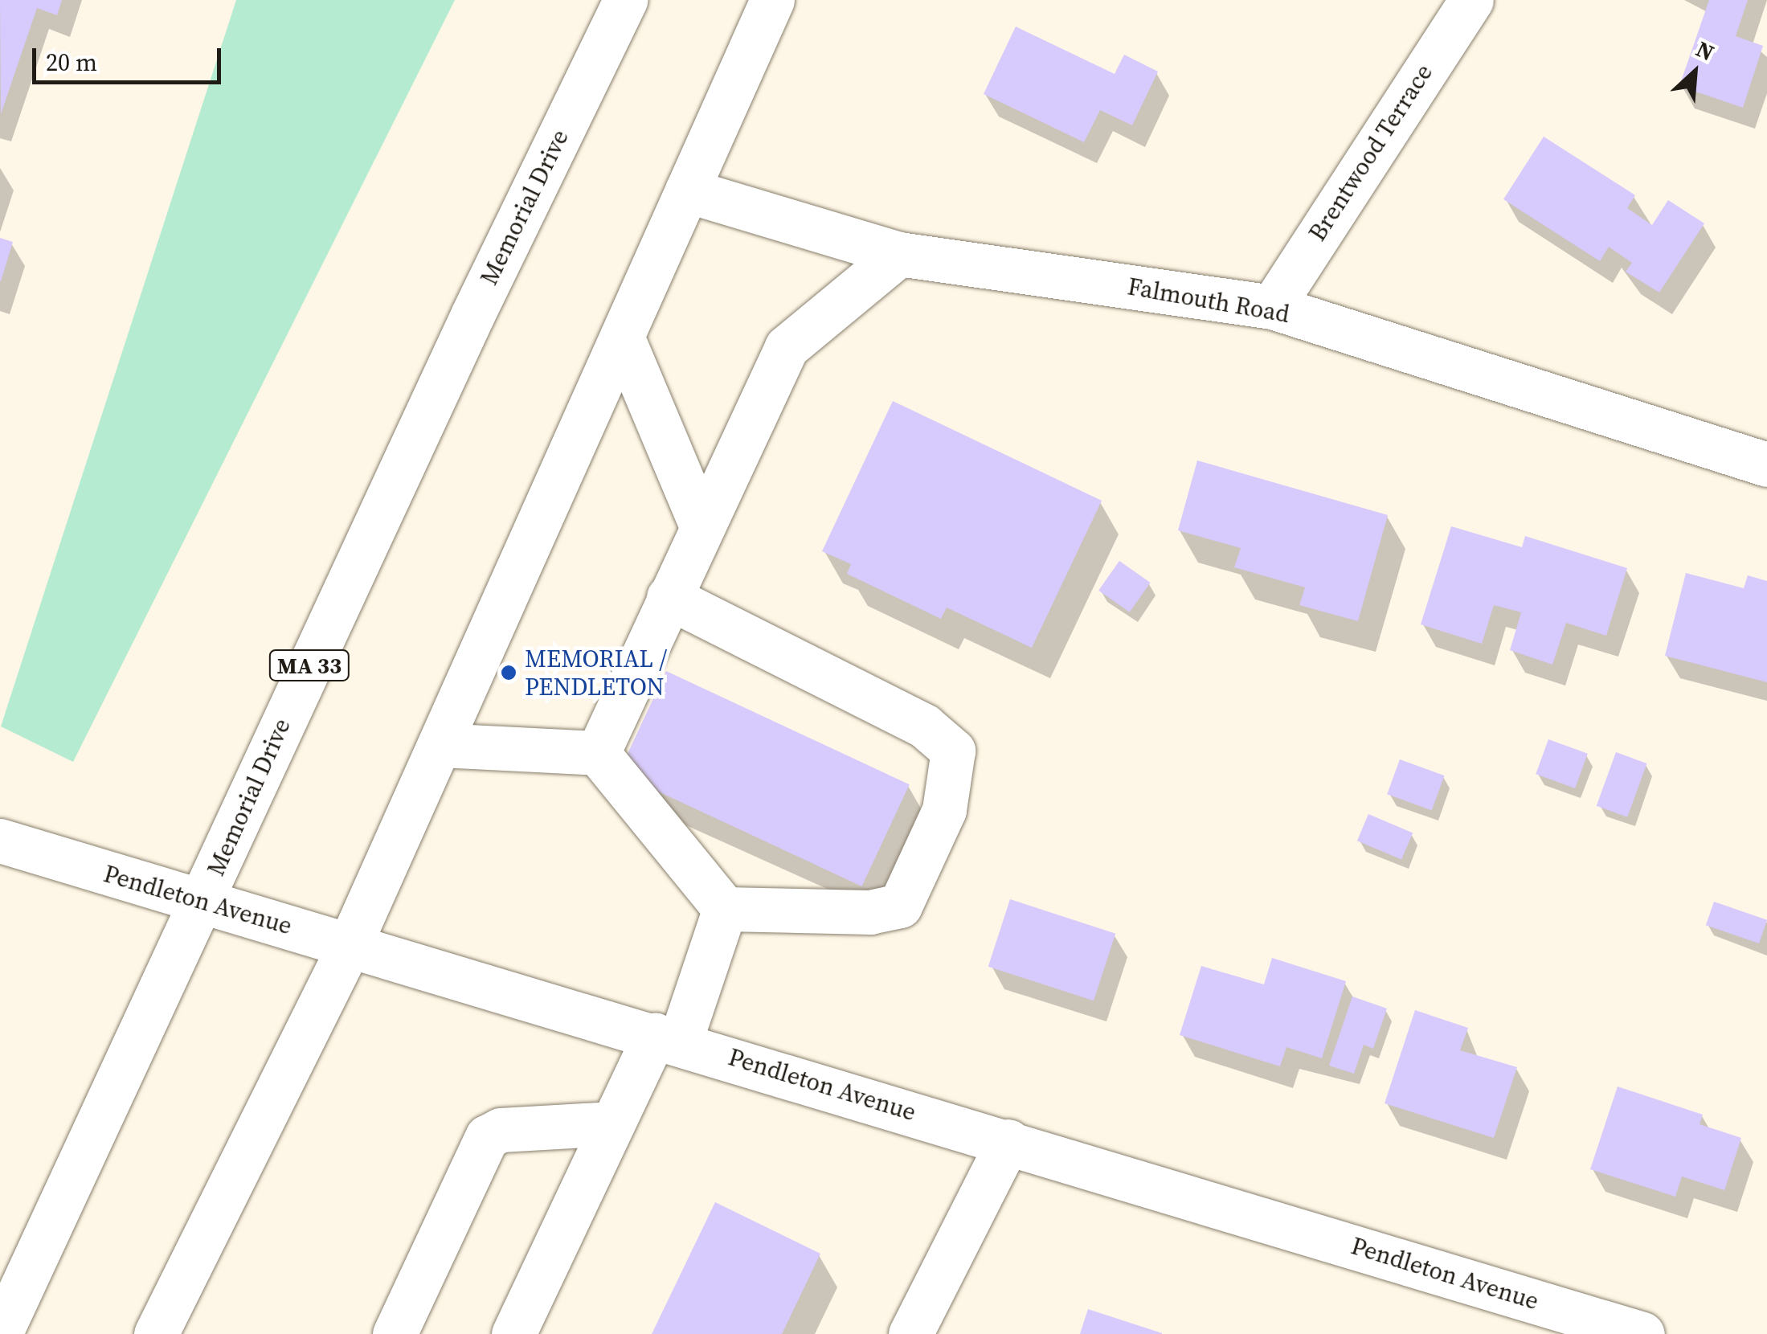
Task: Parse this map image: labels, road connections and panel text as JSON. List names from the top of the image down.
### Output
{
  "streets": {
    "street": [
      "Brentwood Terrace",
      "Memorial Drive",
      "Falmouth Road",
      "MA 33",
      "Pendleton Avenue"
    ]
  },
  "crossings": [
    ["Brentwood Terrace", "Falmouth Road"],
    ["Memorial Drive", "Pendleton Avenue"]
  ],
  "places": ["MEMORIAL / PENDLETON"],
  "scale_bar": "20 m",
  "north": "top right"
}
